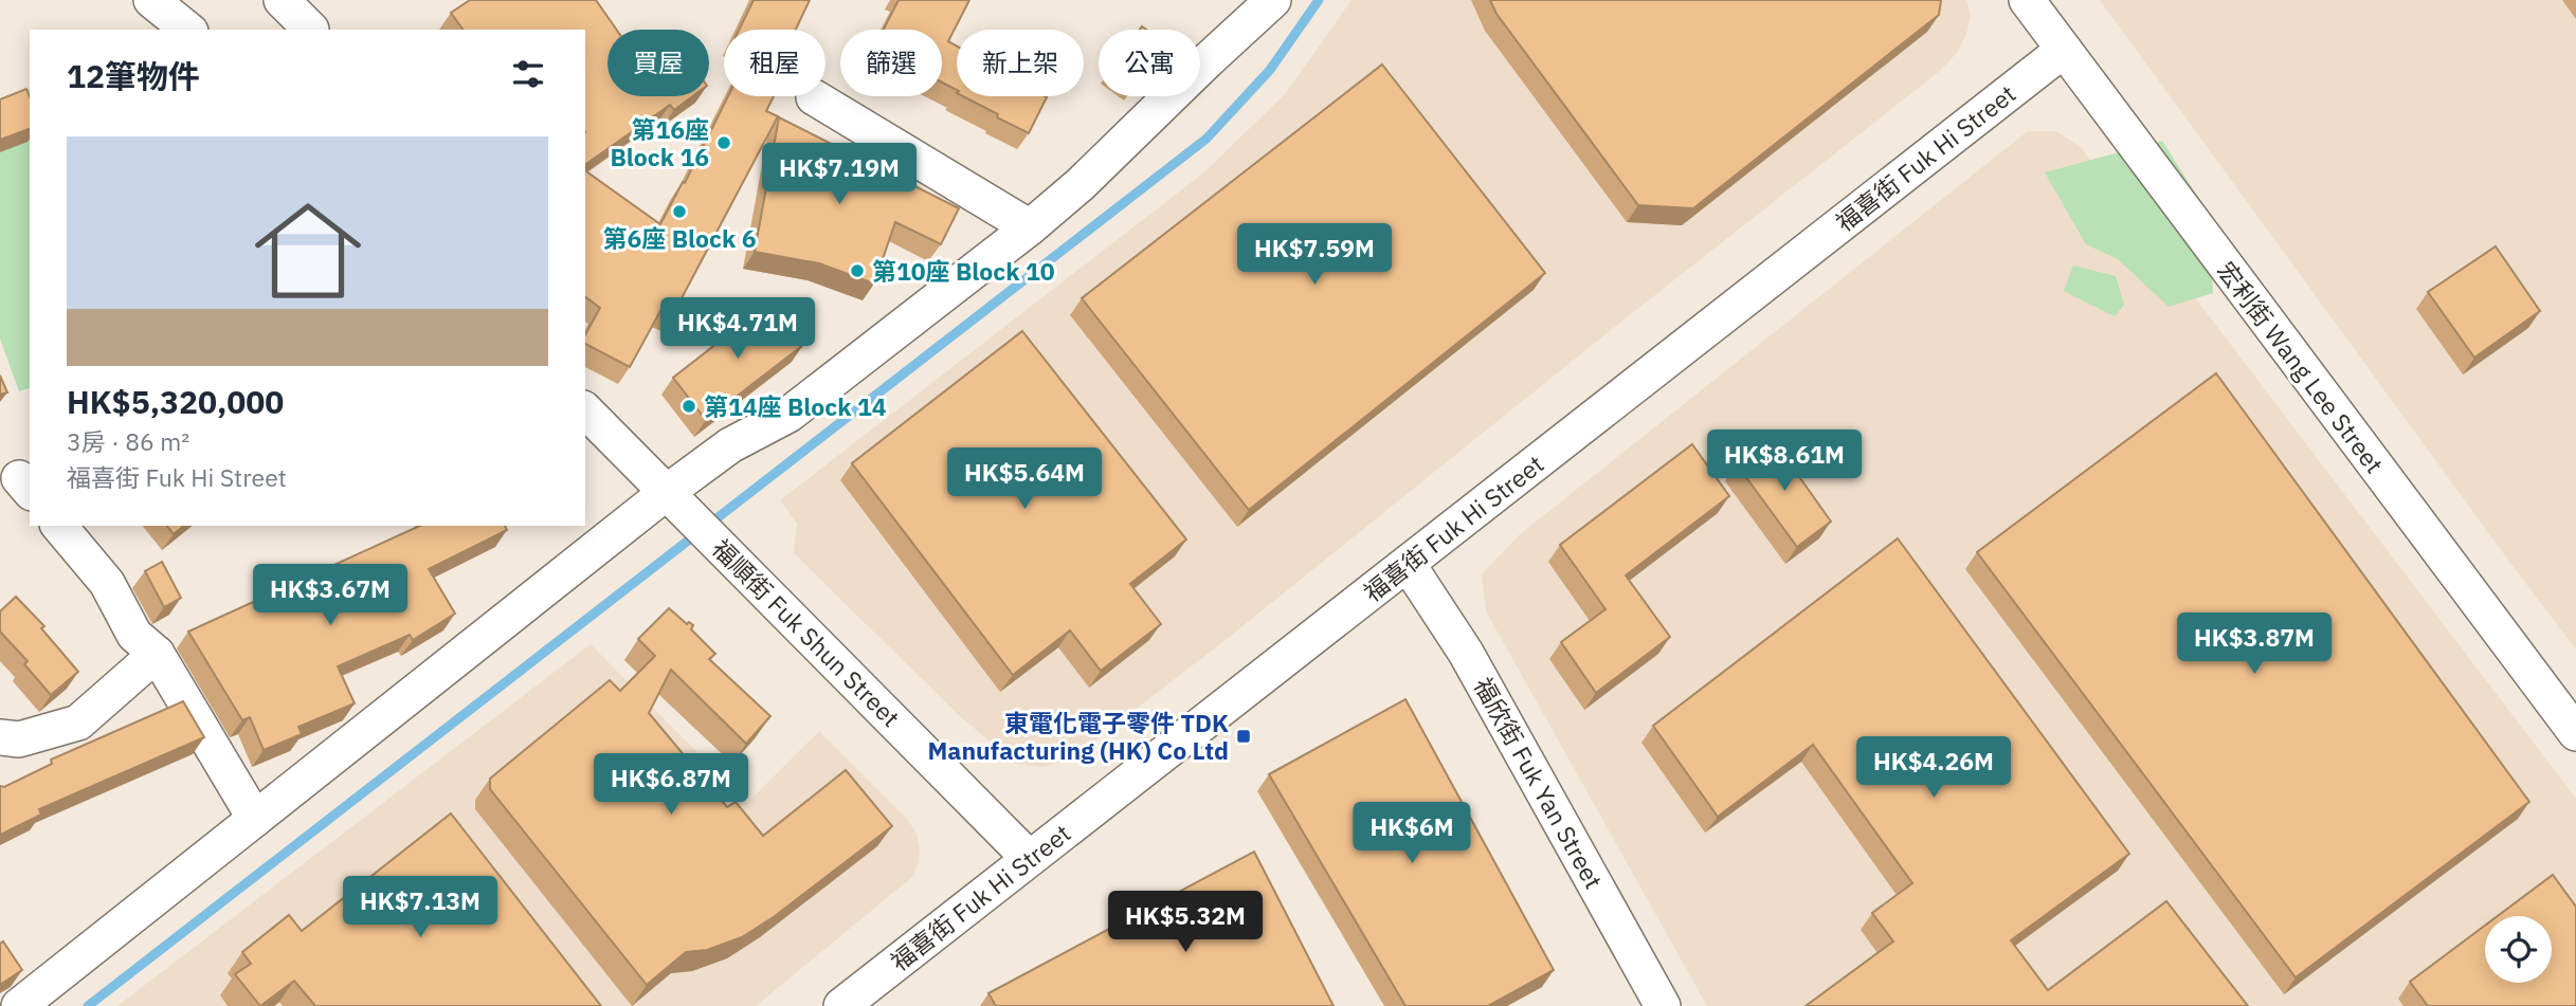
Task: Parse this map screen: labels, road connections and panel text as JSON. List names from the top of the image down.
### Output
{
  "streets": {
    "street": [
      "福喜街 Fuk Hi Street",
      "宏利街 Wang Lee Street",
      "福順街 Fuk Shun Street",
      "福欣街 Fuk Yan Street"
    ]
  },
  "crossings": [
    ["福喜街 Fuk Hi Street", "宏利街 Wang Lee Street"],
    ["福喜街 Fuk Hi Street", "福順街 Fuk Shun Street"],
    ["福喜街 Fuk Hi Street", "福欣街 Fuk Yan Street"]
  ],
  "places": {
    "other": [
      "第16座 Block 16",
      "第6座 Block 6",
      "第10座 Block 10",
      "第14座 Block 14"
    ],
    "transit": ["東電化電子零件 TDK Manufacturing (HK) Co Ltd"]
  },
  "page": {
    "chip": [
      "買屋",
      "租屋",
      "篩選",
      "新上架",
      "公寓"
    ],
    "heading": "12筆物件",
    "list": [
      {
        "name": "HK$5,320,000",
        "note": "3房 · 86 m² · 福喜街 Fuk Hi Street"
      }
    ],
    "price": [
      "HK$7.19M",
      "HK$7.59M",
      "HK$4.71M",
      "HK$8.61M",
      "HK$5.64M",
      "HK$3.67M",
      "HK$3.87M",
      "HK$4.26M",
      "HK$6.87M",
      "HK$6M",
      "HK$7.13M",
      "HK$5.32M"
    ]
  }
}
